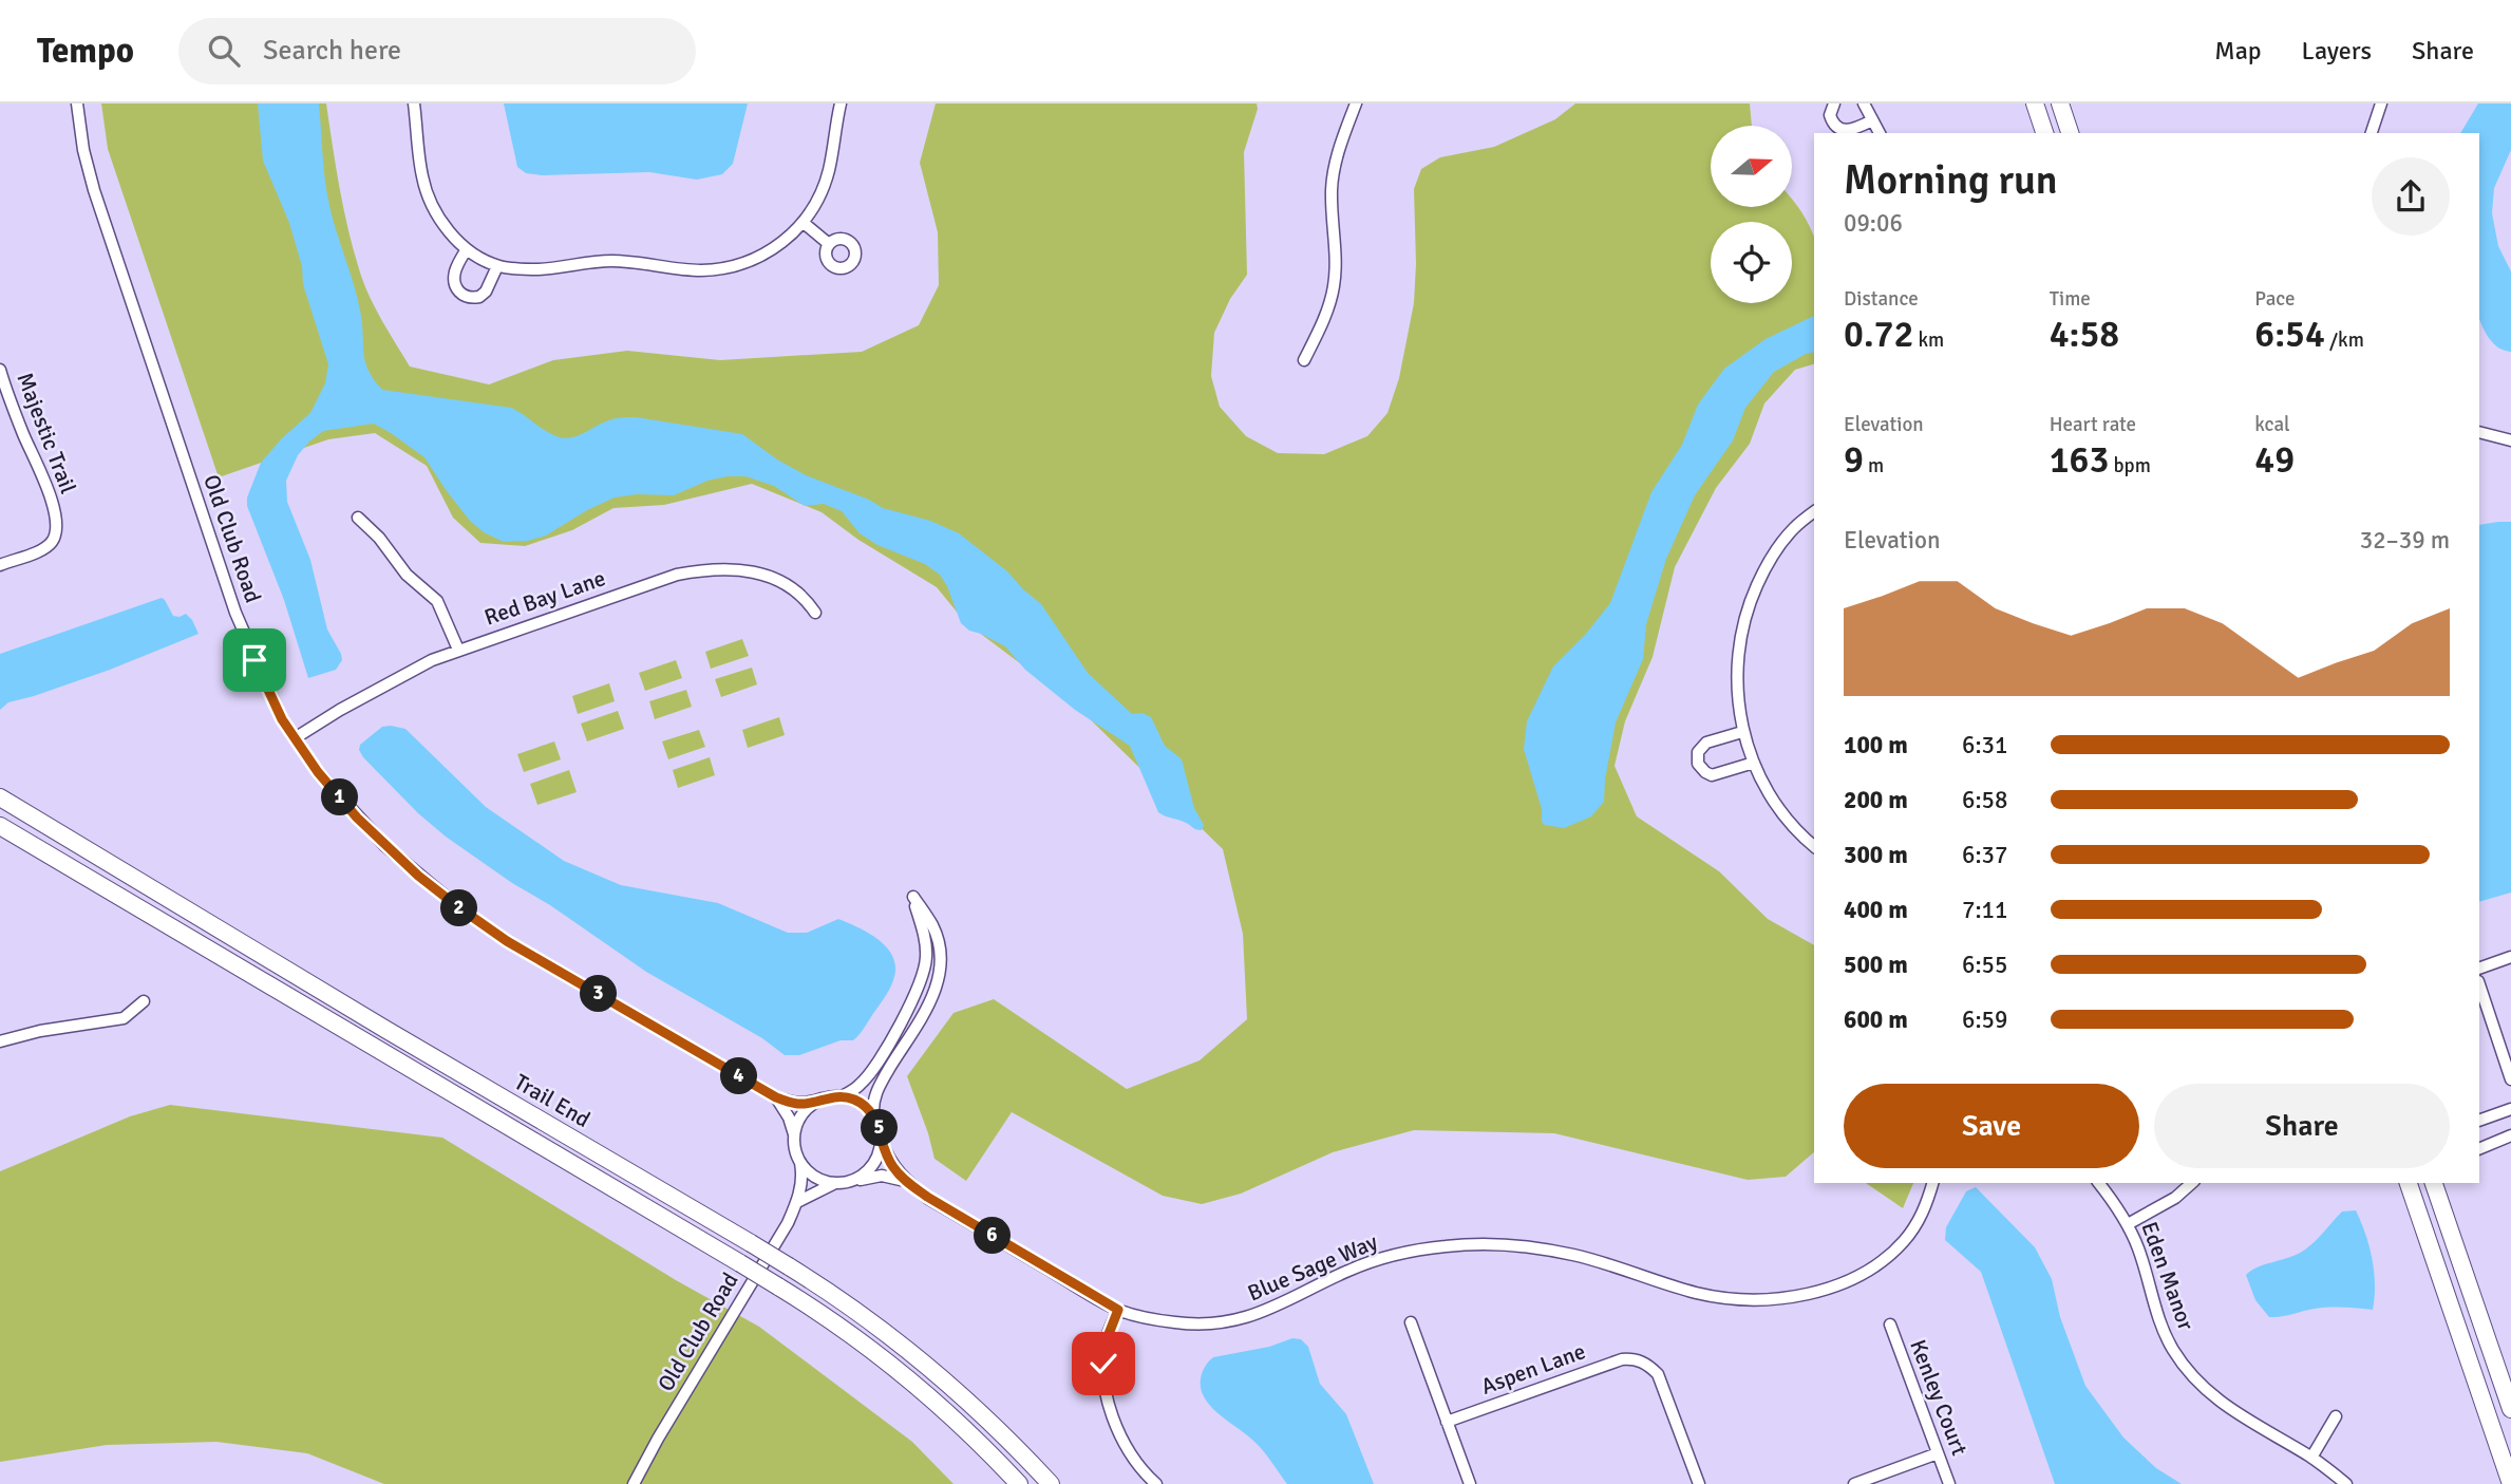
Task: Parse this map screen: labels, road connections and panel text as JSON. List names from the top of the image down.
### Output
{
  "streets": {
    "street": [
      "Majestic Trail",
      "Old Club Road",
      "Red Bay Lane",
      "Trail End",
      "Blue Sage Way",
      "Eden Manor",
      "Aspen Lane",
      "Kenley Court"
    ]
  },
  "crossings": [
    ["Old Club Road", "Red Bay Lane"],
    ["Old Club Road", "Blue Sage Way"]
  ],
  "north": "right",
  "page": {
    "header": "Tempo",
    "search": "Search here",
    "nav": ["Map", "Layers", "Share"],
    "heading": ["Morning run", "09:06"],
    "stats": [
      ["Distance", "0.72 km"],
      ["Time", "4:58"],
      ["Pace", "6:54 /km"],
      ["Elevation", "9 m"],
      ["Heart rate", "163 bpm"],
      ["kcal", "49"]
    ],
    "chart": ["Elevation", "32–39 m"],
    "list": [
      {
        "name": "100 m",
        "note": "6:31"
      },
      {
        "name": "200 m",
        "note": "6:58"
      },
      {
        "name": "300 m",
        "note": "6:37"
      },
      {
        "name": "400 m",
        "note": "7:11"
      },
      {
        "name": "500 m",
        "note": "6:55"
      },
      {
        "name": "600 m",
        "note": "6:59"
      }
    ],
    "pins": [
      "1",
      "2",
      "3",
      "4",
      "5",
      "6"
    ],
    "buttons": ["Save", "Share"]
  }
}
